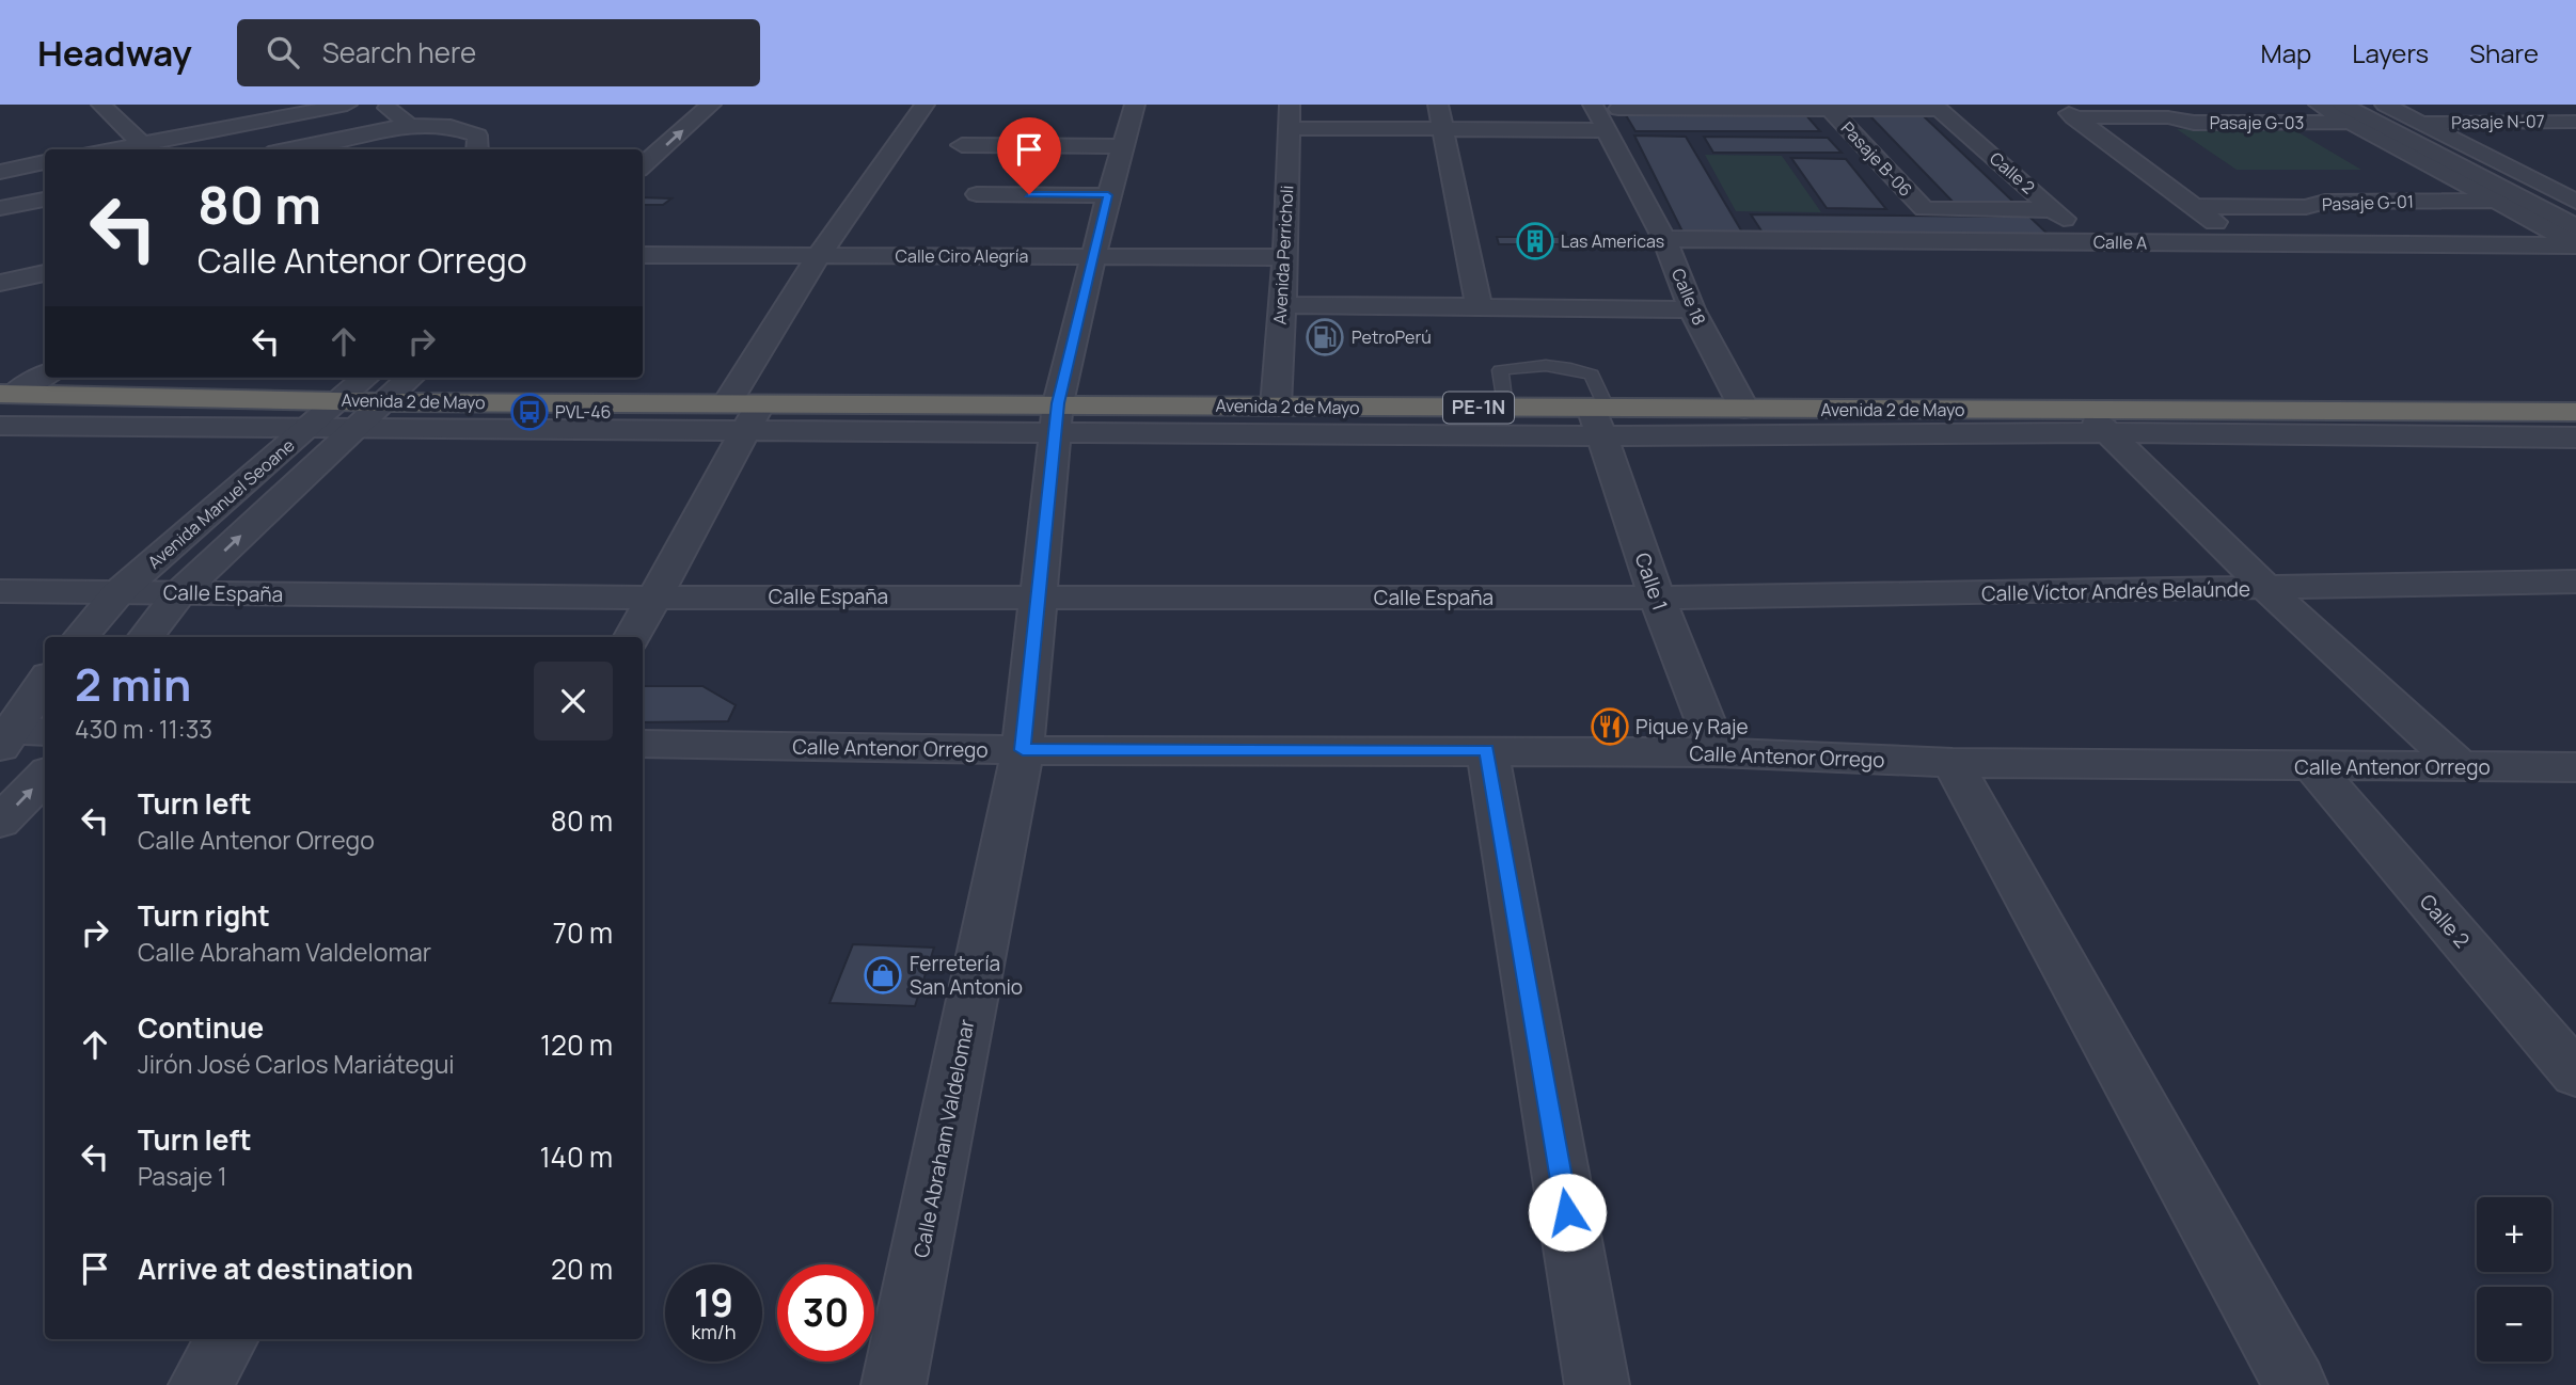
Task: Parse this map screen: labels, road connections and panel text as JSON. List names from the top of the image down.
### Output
{
  "streets": {
    "highway": ["Avenida 2 de Mayo", "PE-1N"],
    "street": [
      "Pasaje N-07",
      "Pasaje G-03",
      "Pasaje B-06",
      "Calle 2",
      "Pasaje G-01",
      "Calle A",
      "Avenida Perricholi",
      "Calle Ciro Alegría",
      "Calle 18",
      "Avenida Manuel Seoane",
      "Calle 1",
      "Calle Víctor Andrés Belaúnde",
      "Calle España",
      "Calle Antenor Orrego",
      "Calle Abraham Valdelomar"
    ]
  },
  "crossings": [
    ["Pasaje B-06", "Calle 2"],
    ["Calle 2", "Calle A"],
    ["Calle 2", "Calle Antenor Orrego"],
    ["Calle A", "Calle 18"],
    ["Avenida Perricholi", "Calle Ciro Alegría"],
    ["Avenida Perricholi", "Avenida 2 de Mayo"],
    ["Calle Ciro Alegría", "Calle Abraham Valdelomar"],
    ["Calle 18", "Avenida 2 de Mayo"],
    ["Avenida 2 de Mayo", "Avenida Manuel Seoane"],
    ["Avenida 2 de Mayo", "Calle 1"],
    ["Avenida 2 de Mayo", "Calle Abraham Valdelomar"],
    ["Avenida Manuel Seoane", "Calle España"],
    ["Calle 1", "Calle Víctor Andrés Belaúnde"],
    ["Calle 1", "Calle España"],
    ["Calle 1", "Calle Antenor Orrego"],
    ["Calle Víctor Andrés Belaúnde", "Calle España"],
    ["Calle España", "Calle Abraham Valdelomar"],
    ["Calle Antenor Orrego", "Calle Abraham Valdelomar"]
  ],
  "places": {
    "building": ["Las Americas"],
    "fuel station": ["PetroPerú"],
    "bus stop": ["PVL-46"],
    "restaurant": ["Pique y Raje"],
    "shop": ["Ferretería San Antonio"]
  },
  "page": {
    "header": "Headway",
    "search": "Search here",
    "nav": ["Map", "Layers", "Share"],
    "turn": ["80 m", "Calle Antenor Orrego"],
    "heading": ["2 min", "430 m · 11:33"],
    "list": [
      {
        "name": "Turn left",
        "note": "Calle Antenor Orrego",
        "value": "80 m"
      },
      {
        "name": "Turn right",
        "note": "Calle Abraham Valdelomar",
        "value": "70 m"
      },
      {
        "name": "Continue",
        "note": "Jirón José Carlos Mariátegui",
        "value": "120 m"
      },
      {
        "name": "Turn left",
        "note": "Pasaje 1",
        "value": "140 m"
      },
      {
        "name": "Arrive at destination",
        "value": "20 m"
      }
    ],
    "map_buttons": ["+", "−"],
    "speed": "19 km/h",
    "limit": "30"
  }
}
